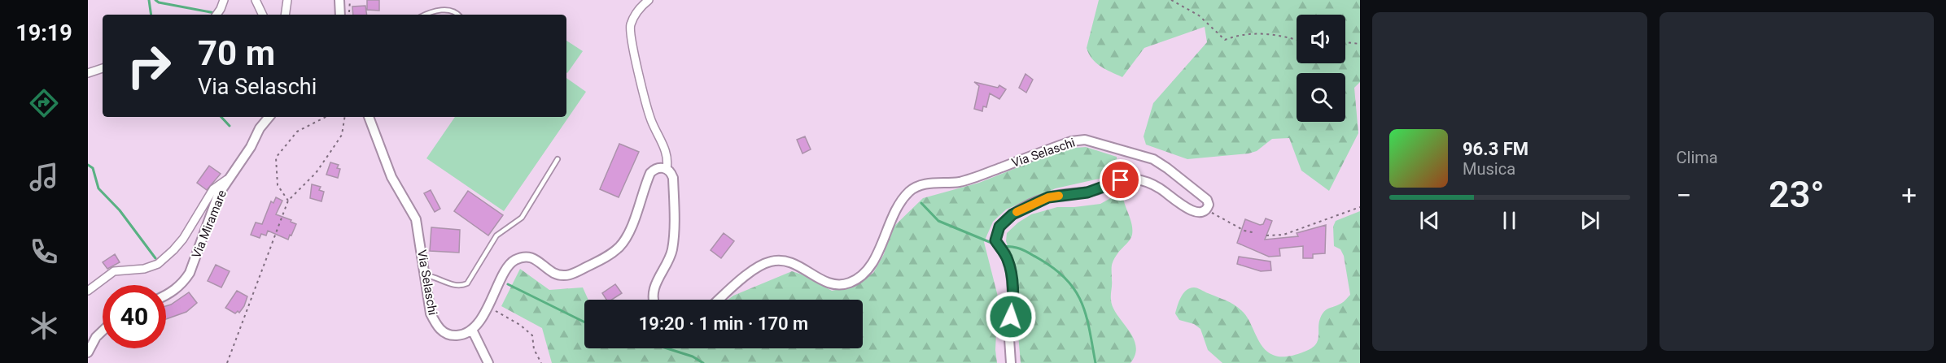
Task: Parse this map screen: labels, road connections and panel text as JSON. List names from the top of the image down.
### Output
{
  "streets": {
    "street": ["Via Selaschi", "Via Miramare"]
  },
  "page": {
    "tabs": "19:19",
    "tile": "Clima",
    "turn": ["70 m", "Via Selaschi"],
    "song": ["96.3 FM", "Musica"],
    "heat": ["−", "23°", "+"],
    "limit": "40",
    "trip": "19:20 · 1 min · 170 m"
  }
}
